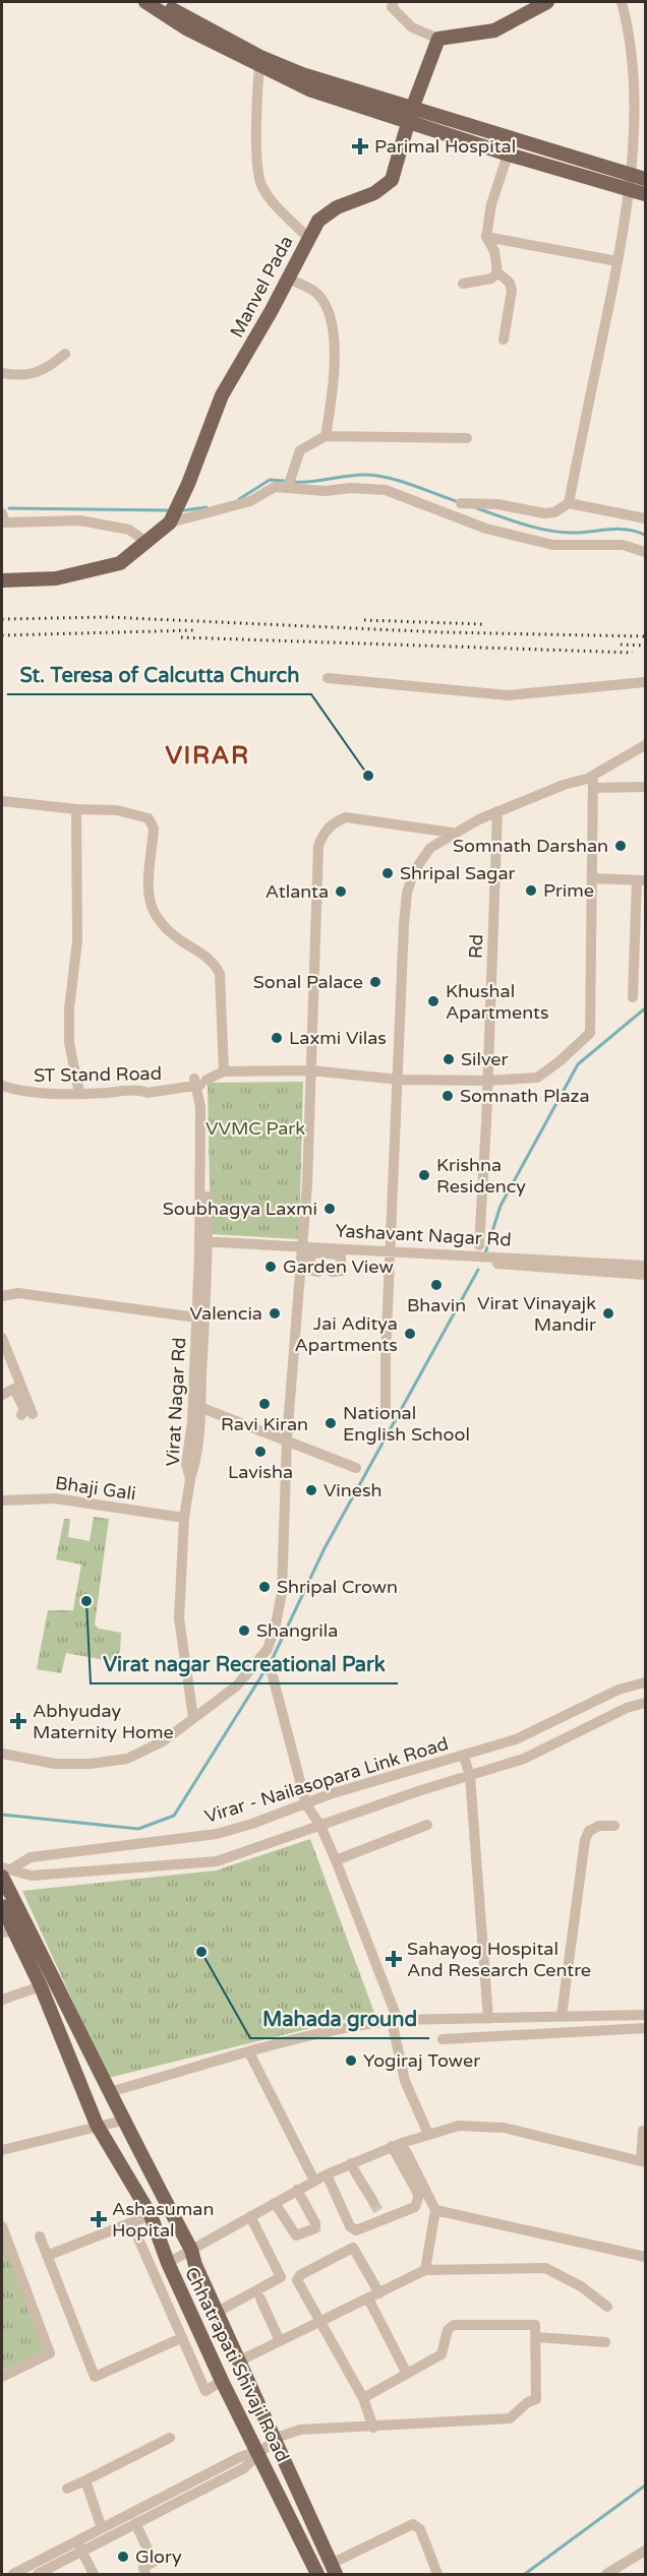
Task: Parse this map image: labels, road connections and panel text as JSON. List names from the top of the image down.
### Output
{
  "streets": {
    "main road": ["Manvel Pada", "Chhatrapati Shivaji Road"],
    "street": [
      "Rd",
      "ST Stand Road",
      "Yashavant Nagar Rd",
      "Virat Nagar Rd",
      "Bhaji Gali",
      "Virar - Nailasopara Link Road"
    ]
  },
  "crossings": [
    ["ST Stand Road", "Virat Nagar Rd"],
    ["Yashavant Nagar Rd", "Virat Nagar Rd"],
    ["Virat Nagar Rd", "Bhaji Gali"]
  ],
  "districts": ["VIRAR"],
  "parks": ["VVMC Park"],
  "places": {
    "health": [
      "Parimal Hospital",
      "Abhyuday Maternity Home",
      "Sahayog Hospital And Research Centre",
      "Ashasuman Hopital"
    ],
    "other": [
      "St. Teresa of Calcutta Church",
      "Somnath Darshan",
      "Shripal Sagar",
      "Prime",
      "Atlanta",
      "Sonal Palace",
      "Khushal Apartments",
      "Laxmi Vilas",
      "Silver",
      "Somnath Plaza",
      "Krishna Residency",
      "Soubhagya Laxmi",
      "Garden View",
      "Bhavin",
      "Valencia",
      "Virat Vinayajk Mandir",
      "Jai Aditya Apartments",
      "Ravi Kiran",
      "National English School",
      "Lavisha",
      "Vinesh",
      "Shripal Crown",
      "Virat nagar Recreational Park",
      "Shangrila",
      "Mahada ground",
      "Yogiraj Tower",
      "Glory"
    ]
  }
}
